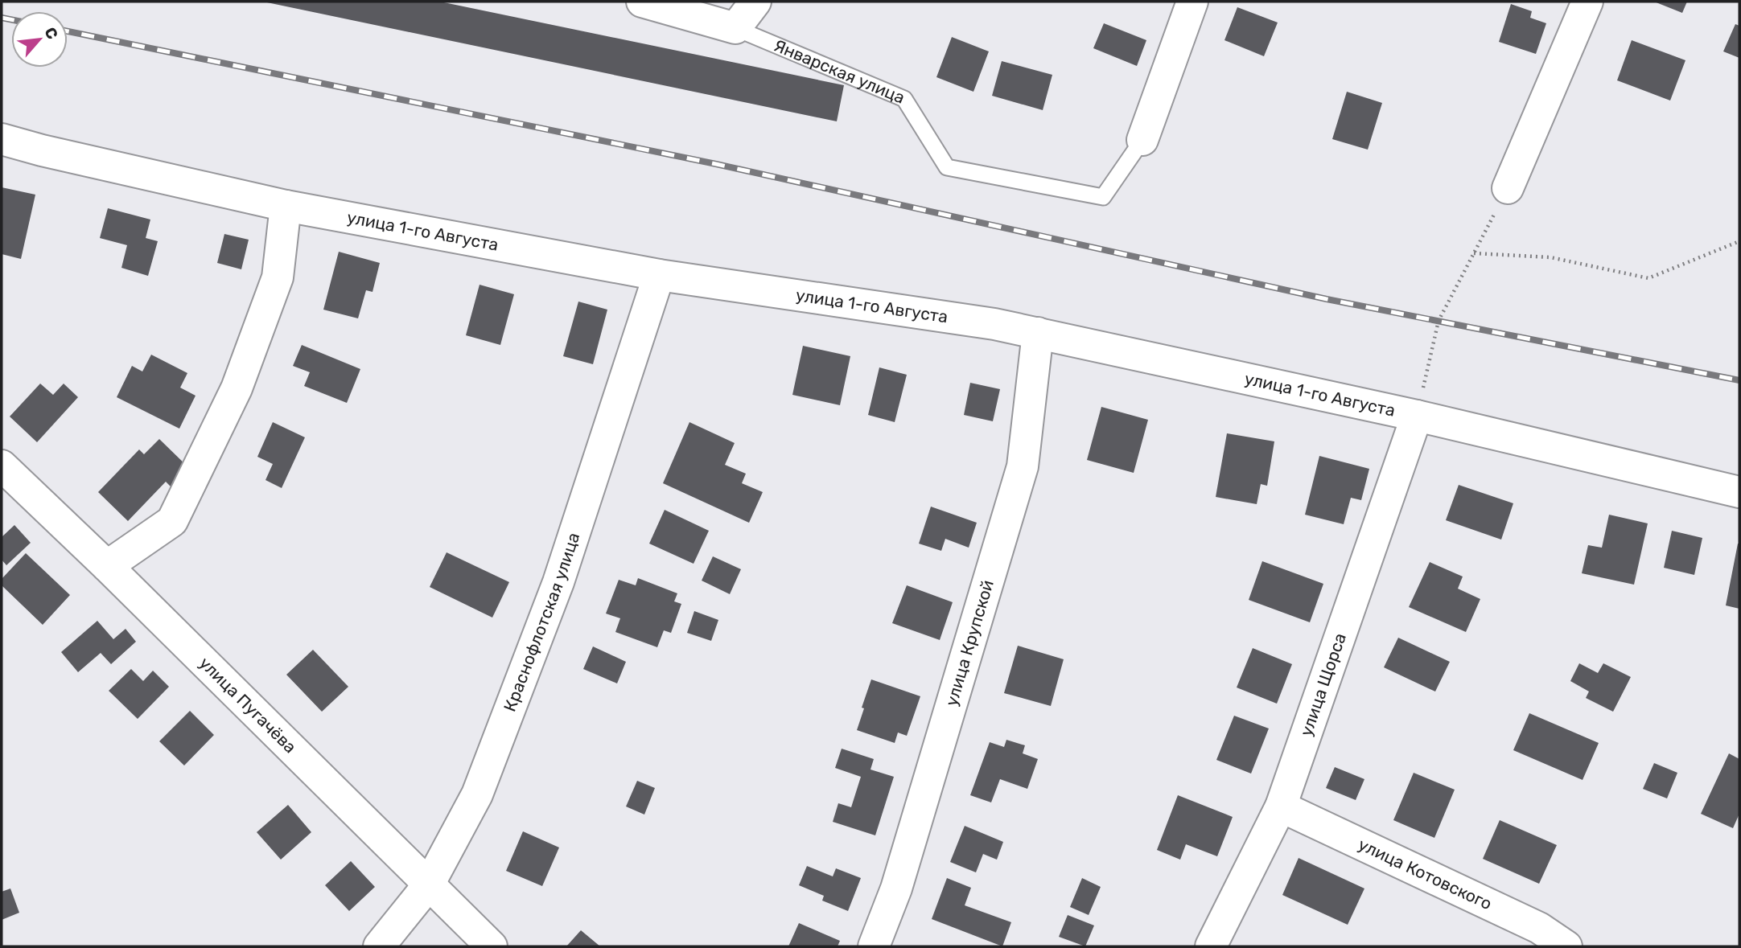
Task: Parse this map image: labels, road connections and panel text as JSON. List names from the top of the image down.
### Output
{
  "streets": {
    "street": [
      "Январская улица",
      "улица 1-го Августа",
      "Краснофлотская улица",
      "улица Крупской",
      "улица Щорса",
      "улица Пугачёва",
      "улица Котовского"
    ]
  },
  "crossings": [
    ["улица 1-го Августа", "Краснофлотская улица"],
    ["улица 1-го Августа", "улица Крупской"],
    ["улица 1-го Августа", "улица Щорса"],
    ["Краснофлотская улица", "улица Пугачёва"],
    ["улица Щорса", "улица Котовского"]
  ],
  "north": "top right"
}
